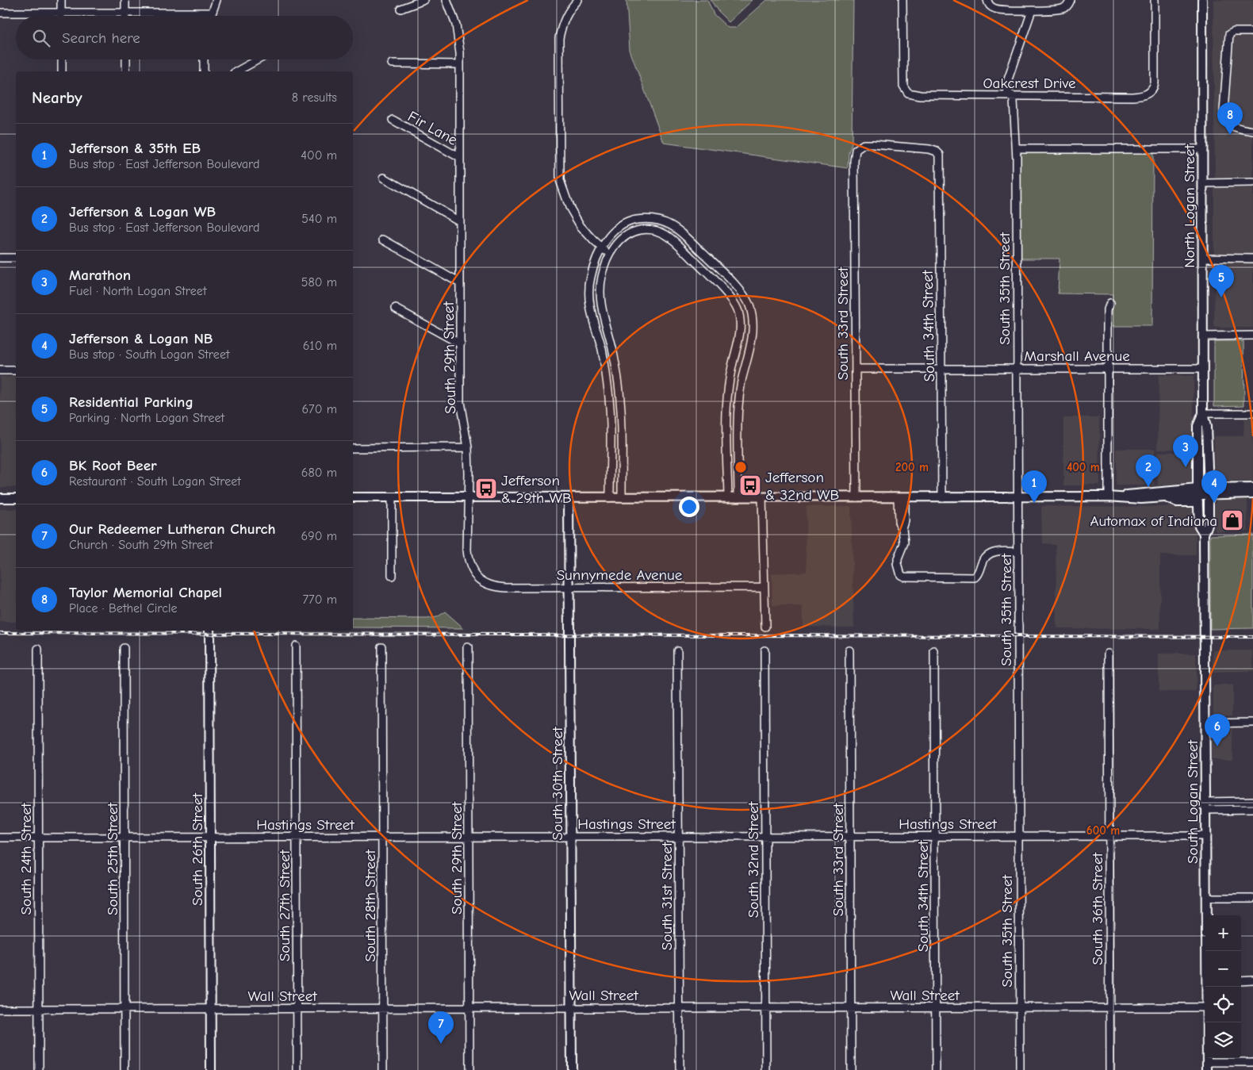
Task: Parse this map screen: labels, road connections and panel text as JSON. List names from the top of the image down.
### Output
{
  "streets": {
    "street": [
      "Oakcrest Drive",
      "Fir Lane",
      "North Logan Street",
      "South 35th Street",
      "South 33rd Street",
      "South 34th Street",
      "Marshall Avenue",
      "South 29th Street",
      "Sunnymede Avenue",
      "South 30th Street",
      "South Logan Street",
      "Hastings Street",
      "South 26th Street",
      "South 24th Street",
      "South 25th Street",
      "South 32nd Street",
      "South 31st Street",
      "South 27th Street",
      "South 28th Street",
      "South 36th Street",
      "Wall Street"
    ]
  },
  "crossings": [
    ["Oakcrest Drive", "South 35th Street"],
    ["Fir Lane", "South 29th Street"],
    ["North Logan Street", "Marshall Avenue"],
    ["North Logan Street", "South Logan Street"],
    ["South 35th Street", "Marshall Avenue"],
    ["South 35th Street", "Hastings Street"],
    ["South 35th Street", "Wall Street"],
    ["South 33rd Street", "South 34th Street"],
    ["South 33rd Street", "Marshall Avenue"],
    ["South 33rd Street", "Hastings Street"],
    ["South 33rd Street", "Wall Street"],
    ["South 34th Street", "Marshall Avenue"],
    ["South 34th Street", "Hastings Street"],
    ["South 34th Street", "Wall Street"],
    ["South 29th Street", "Sunnymede Avenue"],
    ["South 29th Street", "Hastings Street"],
    ["South 29th Street", "Wall Street"],
    ["Sunnymede Avenue", "South 30th Street"],
    ["South 30th Street", "Hastings Street"],
    ["South 30th Street", "Wall Street"],
    ["South Logan Street", "Hastings Street"],
    ["Hastings Street", "South 26th Street"],
    ["Hastings Street", "South 24th Street"],
    ["Hastings Street", "South 25th Street"],
    ["Hastings Street", "South 32nd Street"],
    ["Hastings Street", "South 31st Street"],
    ["Hastings Street", "South 27th Street"],
    ["Hastings Street", "South 28th Street"],
    ["Hastings Street", "South 36th Street"],
    ["South 26th Street", "Wall Street"],
    ["South 24th Street", "Wall Street"],
    ["South 25th Street", "Wall Street"],
    ["South 32nd Street", "Wall Street"],
    ["South 31st Street", "Wall Street"],
    ["South 27th Street", "Wall Street"],
    ["South 28th Street", "Wall Street"],
    ["South 36th Street", "Wall Street"]
  ],
  "places": {
    "bus stop": ["Jefferson & 32nd WB", "Jefferson & 29th WB"],
    "shop": ["Automax of Indiana"]
  },
  "page": {
    "search": "Search here",
    "heading": ["Nearby", "8 results"],
    "pins": [
      "8",
      "5",
      "3",
      "2",
      "1",
      "4",
      "6",
      "7"
    ],
    "list": [
      {
        "mark": "1",
        "name": "Jefferson & 35th EB",
        "note": "Bus stop · East Jefferson Boulevard",
        "value": "400 m"
      },
      {
        "mark": "2",
        "name": "Jefferson & Logan WB",
        "note": "Bus stop · East Jefferson Boulevard",
        "value": "540 m"
      },
      {
        "mark": "3",
        "name": "Marathon",
        "note": "Fuel · North Logan Street",
        "value": "580 m"
      },
      {
        "mark": "4",
        "name": "Jefferson & Logan NB",
        "note": "Bus stop · South Logan Street",
        "value": "610 m"
      },
      {
        "mark": "5",
        "name": "Residential Parking",
        "note": "Parking · North Logan Street",
        "value": "670 m"
      },
      {
        "mark": "6",
        "name": "BK Root Beer",
        "note": "Restaurant · South Logan Street",
        "value": "680 m"
      },
      {
        "mark": "7",
        "name": "Our Redeemer Lutheran Church",
        "note": "Church · South 29th Street",
        "value": "690 m"
      },
      {
        "mark": "8",
        "name": "Taylor Memorial Chapel",
        "note": "Place · Bethel Circle",
        "value": "770 m"
      }
    ],
    "map_buttons": ["+", "−"]
  },
  "rings": ["200 m", "400 m", "600 m"]
}
